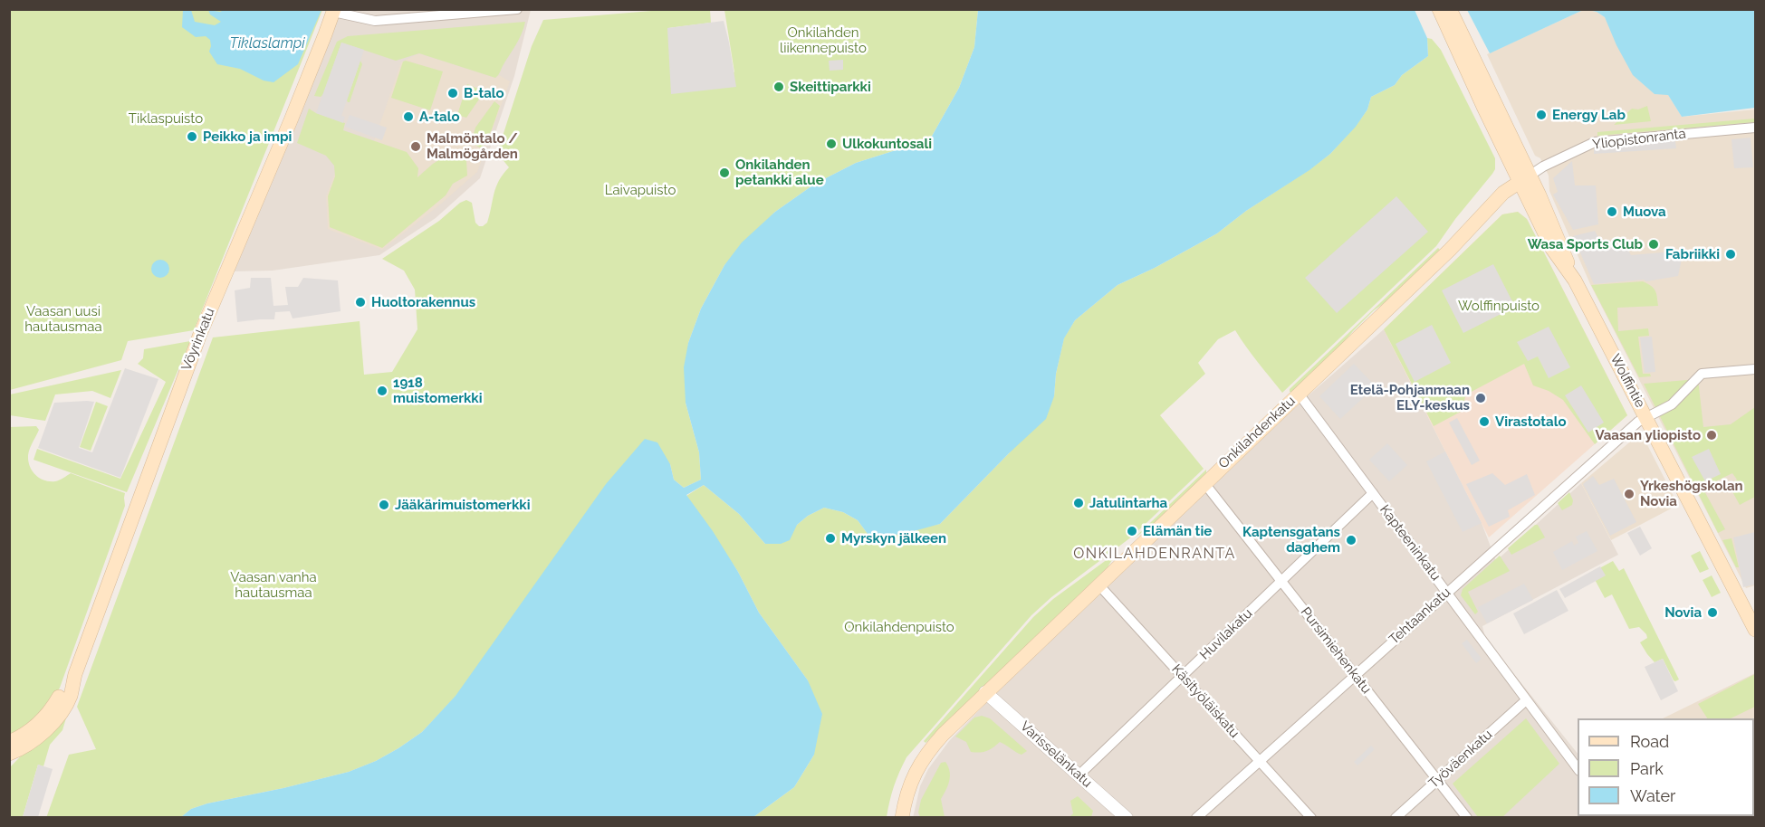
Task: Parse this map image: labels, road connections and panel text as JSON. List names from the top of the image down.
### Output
{
  "streets": {
    "main road": ["Vöyrinkatu", "Wolffintie", "Onkilahdenkatu"],
    "street": [
      "Yliopistonranta",
      "Kapteeninkatu",
      "Tehtaankatu",
      "Huvilakatu",
      "Pursimiehenkatu",
      "Käsityöläiskatu",
      "Varisselänkatu",
      "Työväenkatu"
    ]
  },
  "crossings": [
    ["Yliopistonranta", "Wolffintie"],
    ["Yliopistonranta", "Onkilahdenkatu"],
    ["Wolffintie", "Onkilahdenkatu"],
    ["Wolffintie", "Tehtaankatu"],
    ["Onkilahdenkatu", "Kapteeninkatu"],
    ["Onkilahdenkatu", "Pursimiehenkatu"],
    ["Onkilahdenkatu", "Käsityöläiskatu"],
    ["Onkilahdenkatu", "Varisselänkatu"],
    ["Kapteeninkatu", "Tehtaankatu"],
    ["Kapteeninkatu", "Huvilakatu"],
    ["Kapteeninkatu", "Työväenkatu"],
    ["Tehtaankatu", "Pursimiehenkatu"],
    ["Tehtaankatu", "Käsityöläiskatu"],
    ["Huvilakatu", "Pursimiehenkatu"],
    ["Huvilakatu", "Käsityöläiskatu"],
    ["Huvilakatu", "Varisselänkatu"],
    ["Pursimiehenkatu", "Työväenkatu"]
  ],
  "districts": ["ONKILAHDENRANTA"],
  "water": ["Tiklaslampi"],
  "parks": [
    "Onkilahden liikennepuisto",
    "Tiklaspuisto",
    "Laivapuisto",
    "Wolffinpuisto",
    "Vaasan uusi hautausmaa",
    "Vaasan vanha hautausmaa",
    "Onkilahdenpuisto"
  ],
  "places": [
    "Skeittiparkki",
    "B-talo",
    "Energy Lab",
    "A-talo",
    "Peikko ja impi",
    "Ulkokuntosali",
    "Malmöntalo / Malmögården",
    "Onkilahden petankki alue",
    "Muova",
    "Wasa Sports Club",
    "Fabriikki",
    "Huoltorakennus",
    "1918 muistomerkki",
    "Etelä-Pohjanmaan ELY-keskus",
    "Virastotalo",
    "Vaasan yliopisto",
    "Yrkeshögskolan Novia",
    "Jatulintarha",
    "Jääkärimuistomerkki",
    "Elämän tie",
    "Myrskyn jälkeen",
    "Kaptensgatans daghem",
    "Novia"
  ],
  "legend": ["Road", "Park", "Water"]
}
